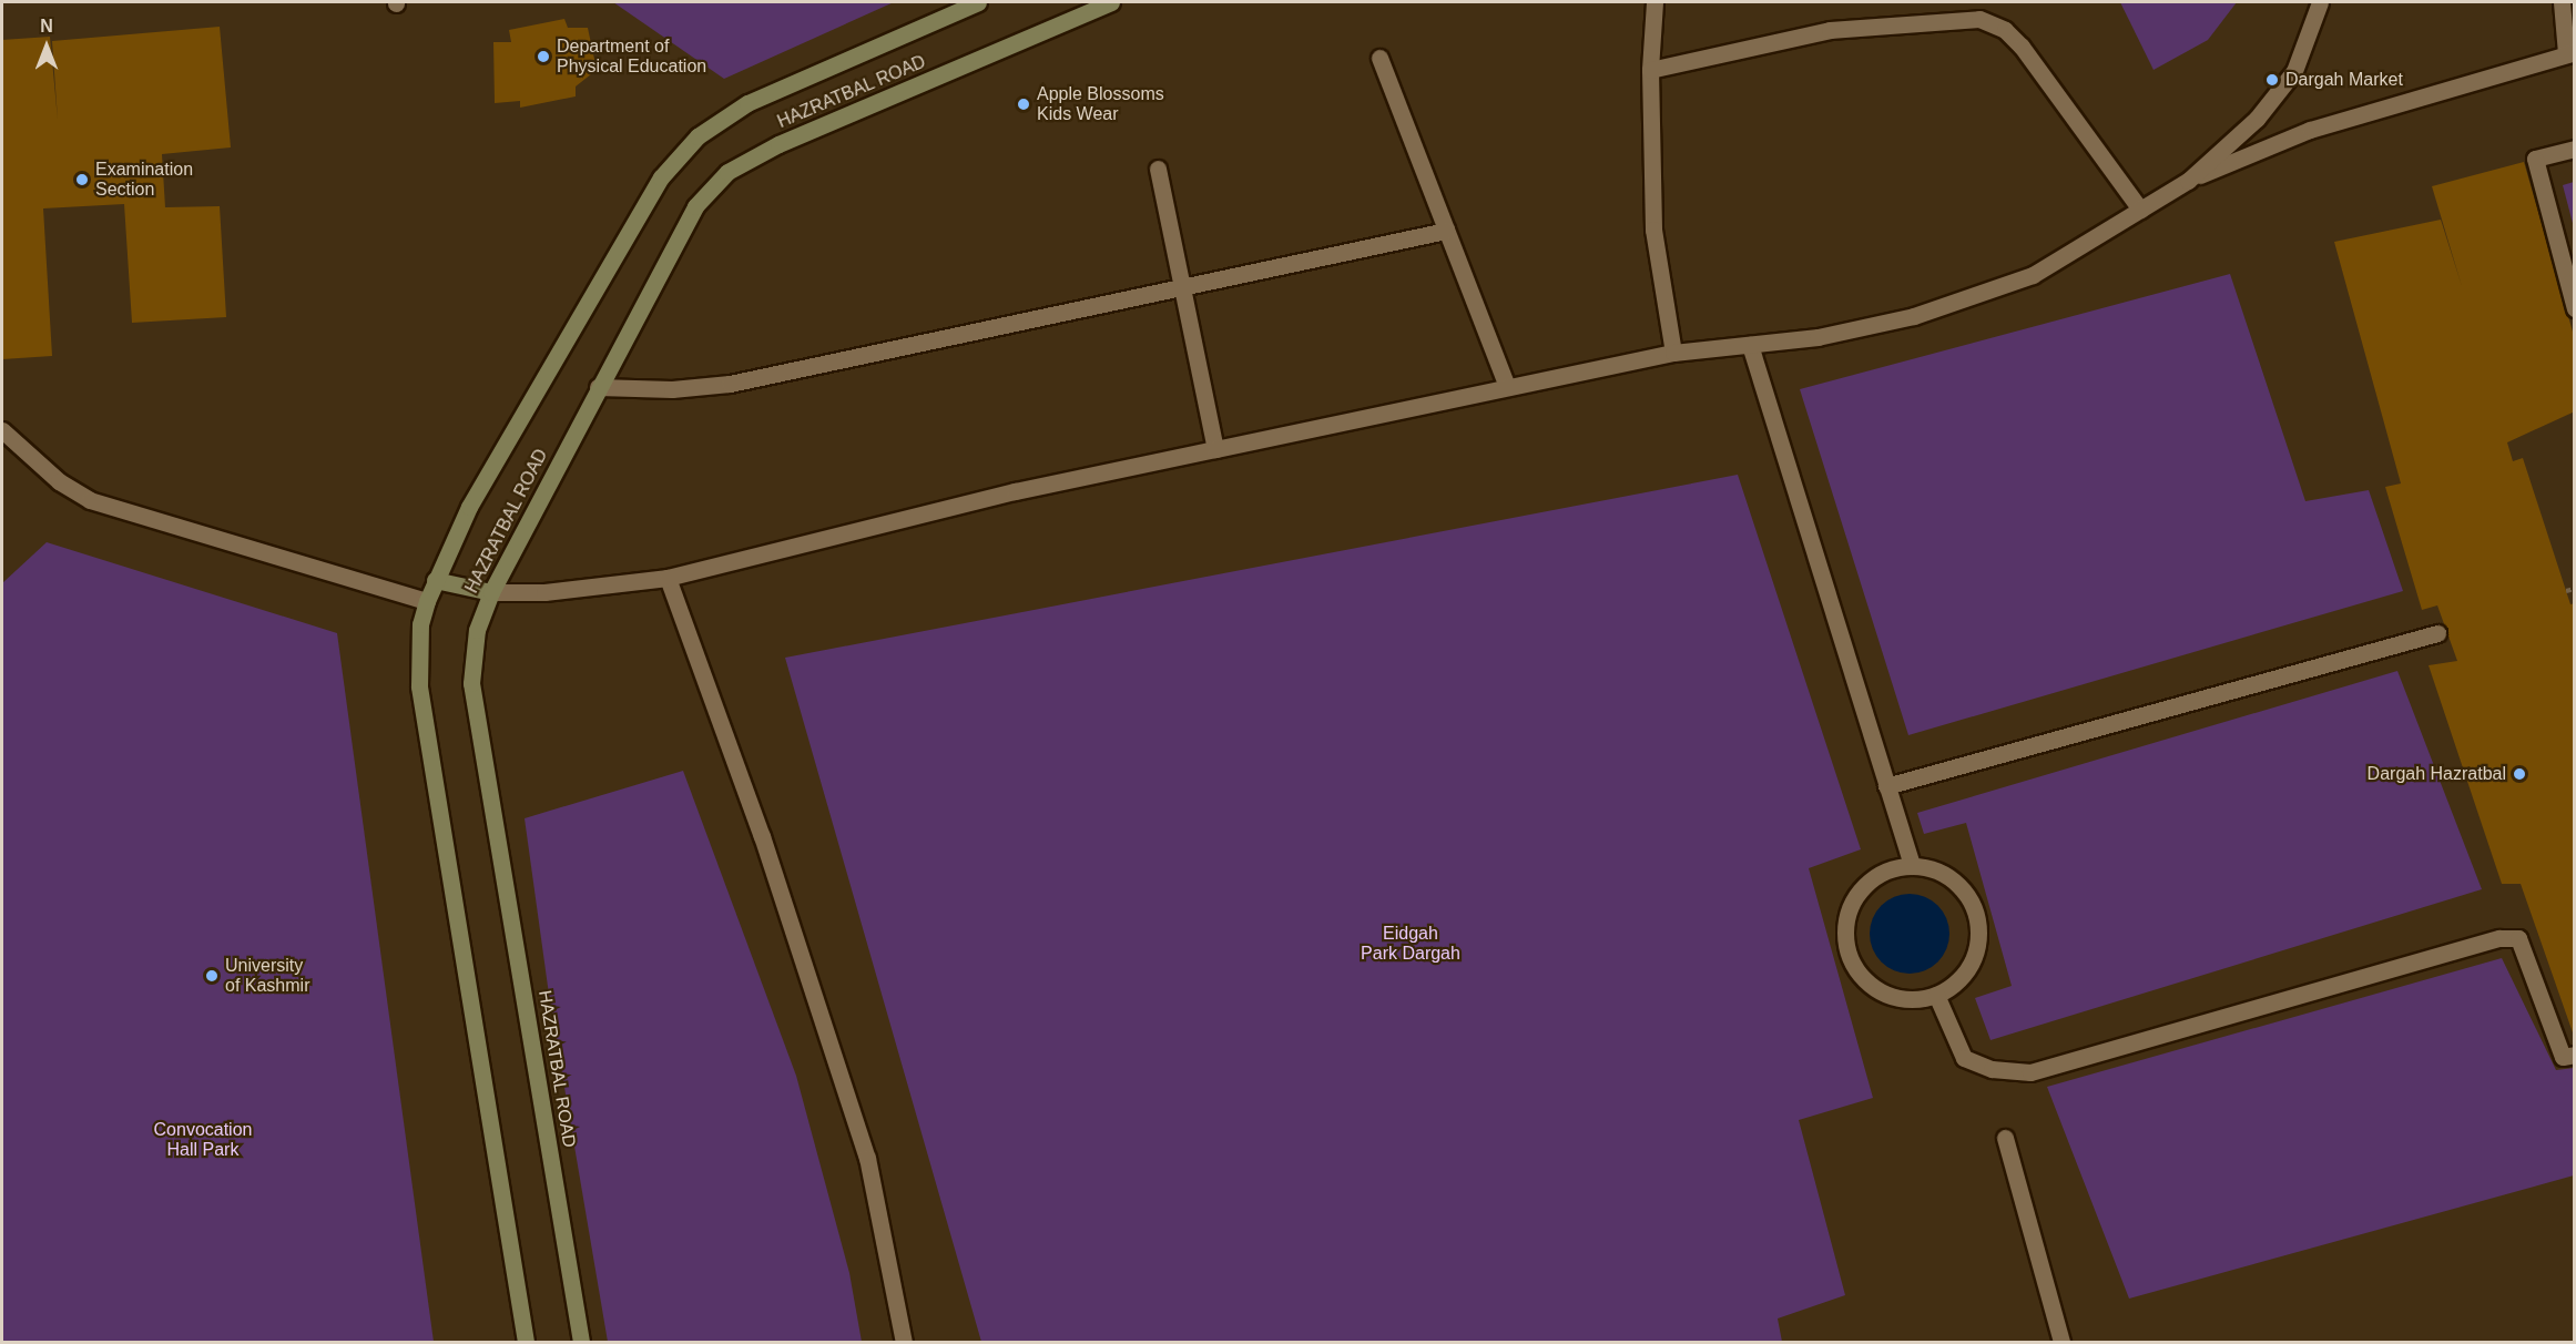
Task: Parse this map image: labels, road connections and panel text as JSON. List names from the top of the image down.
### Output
{
  "streets": {
    "main road": ["HAZRATBAL ROAD"]
  },
  "parks": ["Eidgah Park Dargah", "Convocation Hall Park"],
  "places": [
    "Department of Physical Education",
    "Dargah Market",
    "Apple Blossoms Kids Wear",
    "Examination Section",
    "Dargah Hazratbal",
    "University of Kashmir"
  ],
  "north": "top"
}
